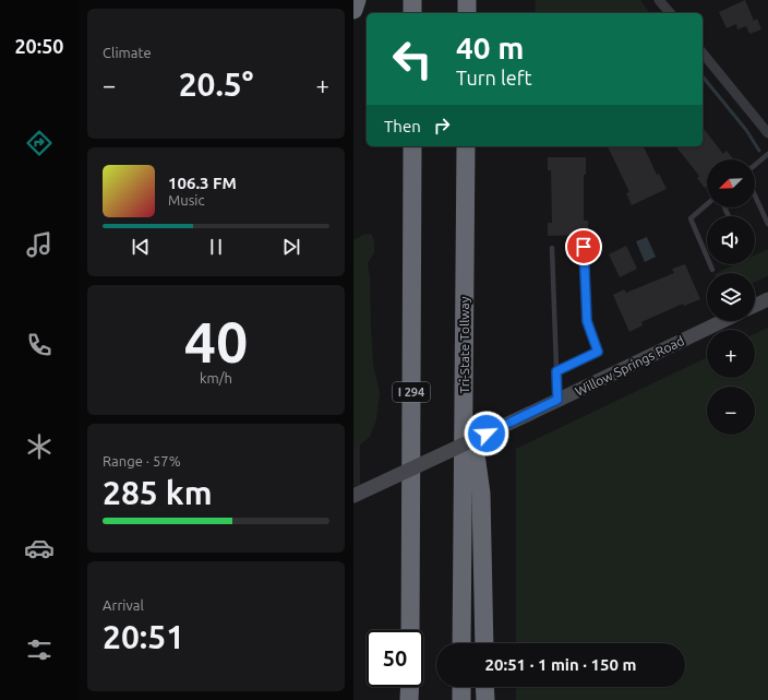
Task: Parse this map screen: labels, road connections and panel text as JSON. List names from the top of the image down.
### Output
{
  "streets": {
    "highway": ["Tri-State Tollway", "I 294"],
    "main road": ["Willow Springs Road"]
  },
  "north": "bottom left",
  "page": {
    "tabs": "20:50",
    "tile": [
      "Climate",
      ["40", "km/h"],
      ["Range · 57%", "285 km"],
      ["Arrival", "20:51"]
    ],
    "turn": ["40 m", "Turn left"],
    "heat": ["−", "20.5°", "+"],
    "then": "Then",
    "map_buttons": ["+", "−"],
    "song": ["106.3 FM", "Music"],
    "limit": "50",
    "trip": "20:51 · 1 min · 150 m"
  }
}
